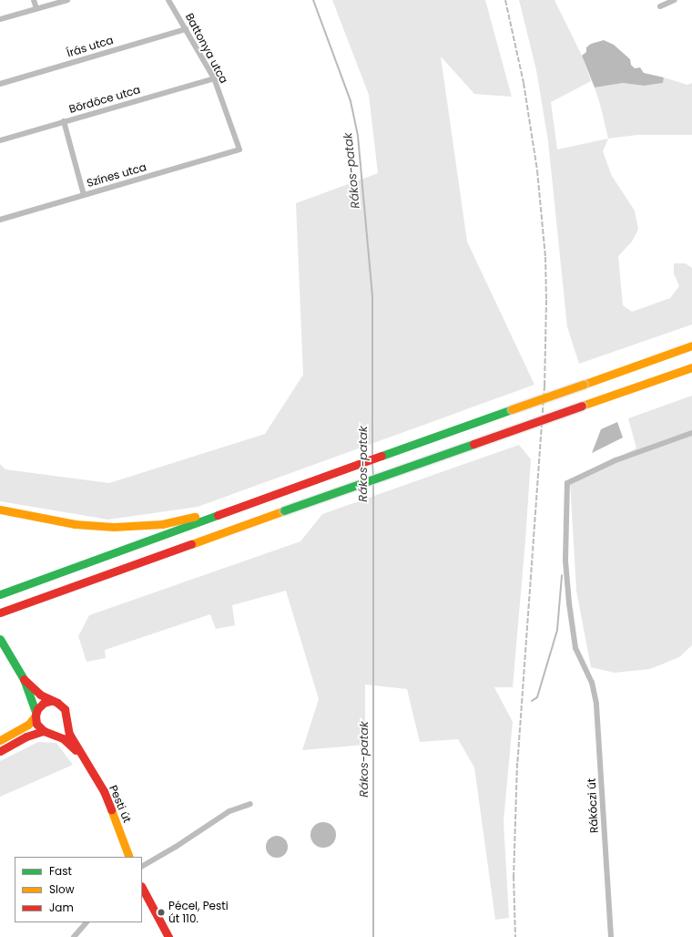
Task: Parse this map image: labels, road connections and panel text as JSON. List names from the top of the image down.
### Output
{
  "streets": {
    "main road": ["Pesti út"],
    "street": [
      "Írás utca",
      "Battonya utca",
      "Bördöce utca",
      "Színes utca",
      "Rákóczi út"
    ]
  },
  "crossings": [
    ["Írás utca", "Battonya utca"],
    ["Battonya utca", "Bördöce utca"],
    ["Battonya utca", "Színes utca"]
  ],
  "water": ["Rákos-patak"],
  "places": ["Pécel, Pesti út 110."],
  "legend": ["Fast", "Slow", "Jam"]
}
